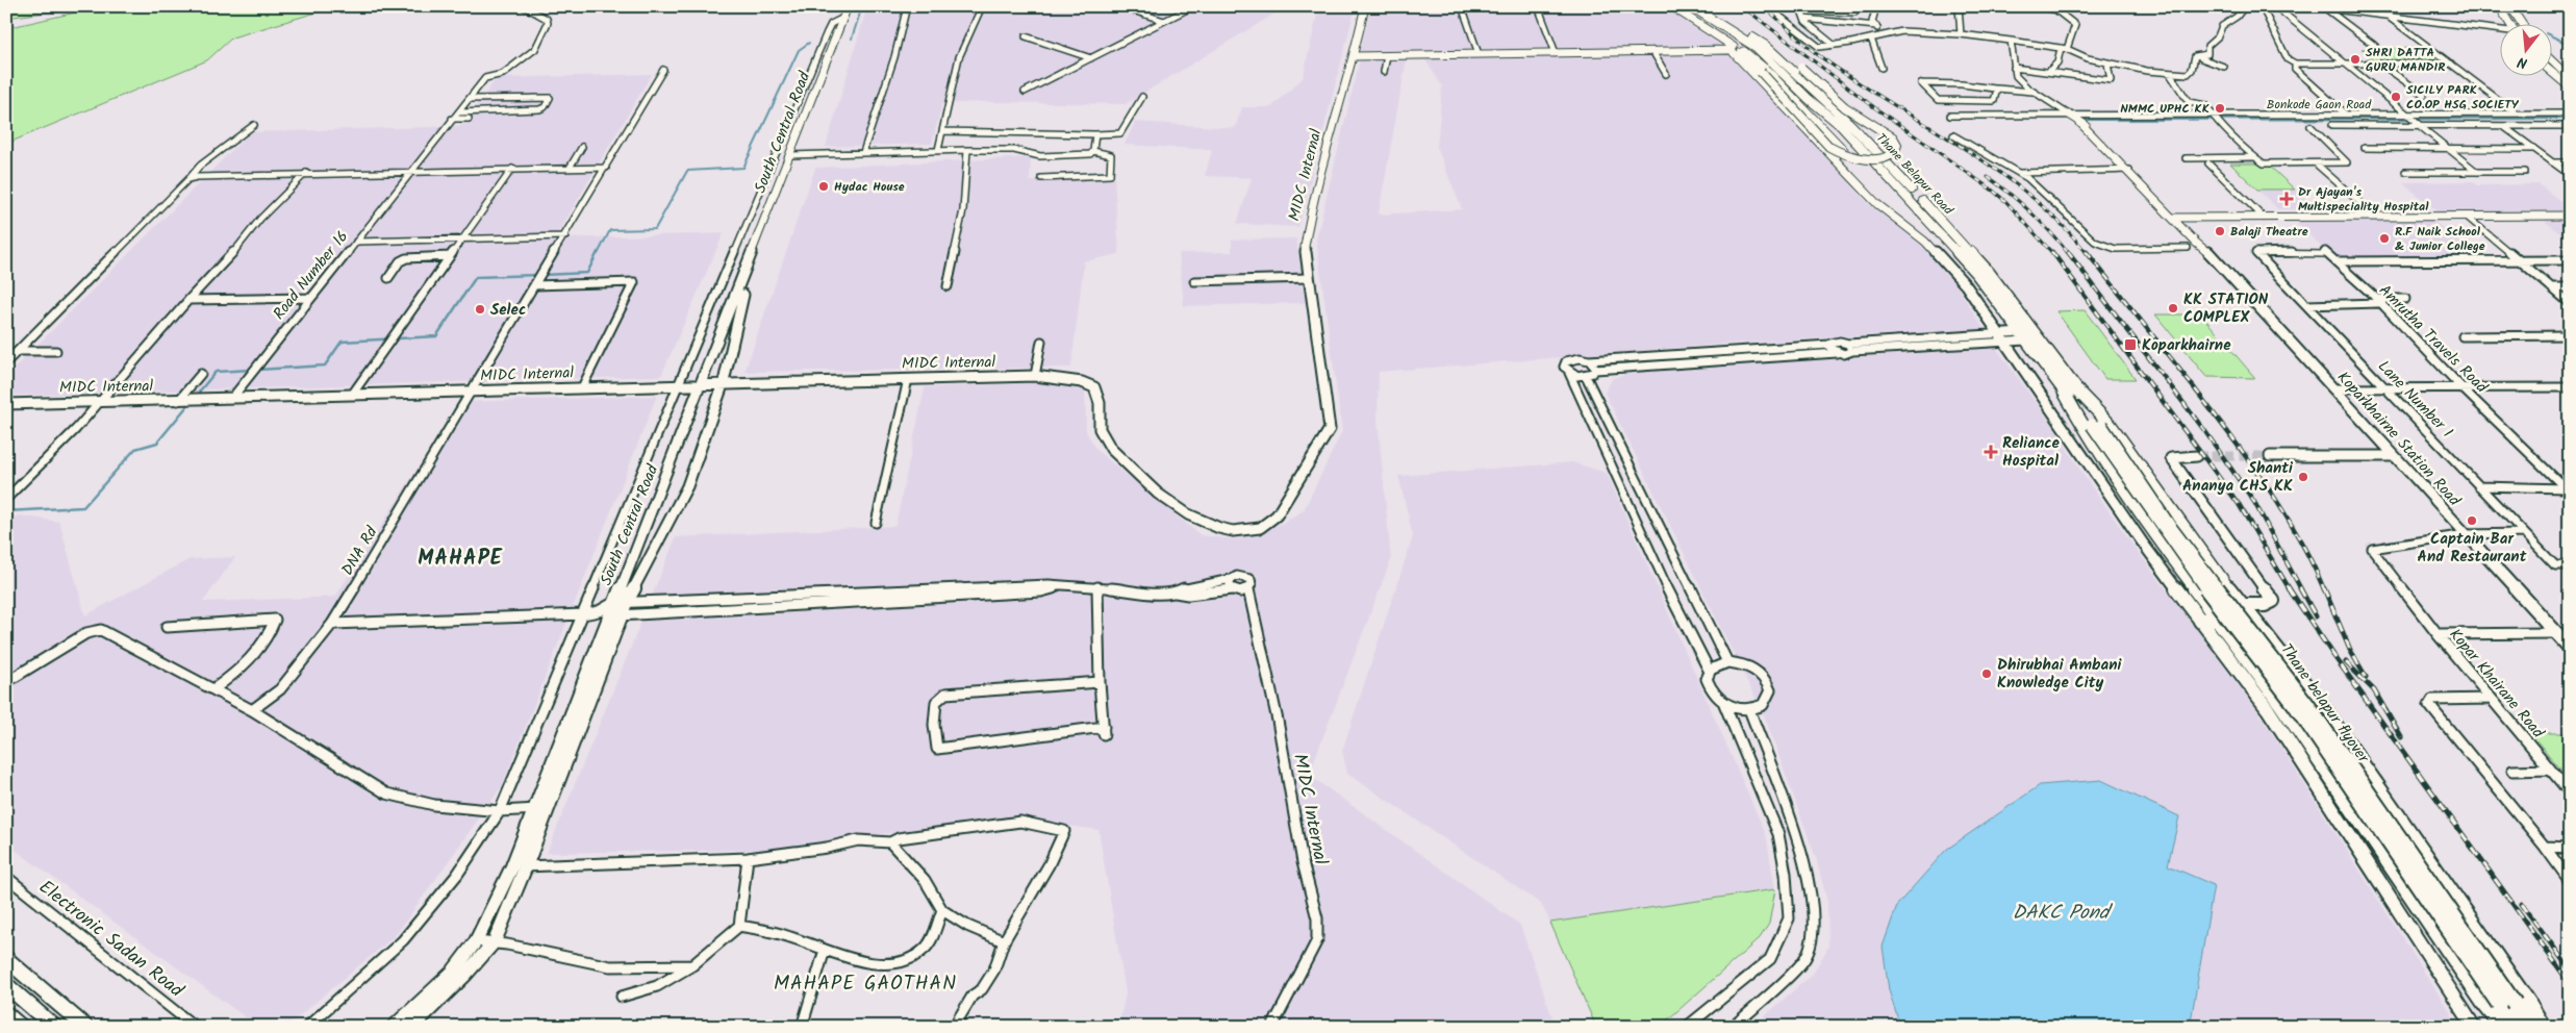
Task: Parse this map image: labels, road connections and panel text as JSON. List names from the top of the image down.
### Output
{
  "streets": {
    "main road": ["Thane Belapur Road", "Thane belapur flyover"],
    "street": [
      "Bonkode Gaon Road",
      "South Central Road",
      "MIDC Internal",
      "Road Number 16",
      "Amrutha Travels Road",
      "Lane Number 1",
      "Koparkhairne Station Road",
      "DNA Rd",
      "Kopar Khairane Road",
      "Electronic Sadan Road"
    ]
  },
  "crossings": [
    ["Bonkode Gaon Road", "Koparkhairne Station Road"],
    ["South Central Road", "MIDC Internal"],
    ["Thane Belapur Road", "Thane belapur flyover"],
    ["MIDC Internal", "Road Number 16"],
    ["MIDC Internal", "DNA Rd"],
    ["Amrutha Travels Road", "Lane Number 1"],
    ["Koparkhairne Station Road", "Kopar Khairane Road"]
  ],
  "districts": ["MAHAPE", "MAHAPE GAOTHAN"],
  "water": ["DAKC Pond"],
  "places": {
    "other": [
      "SHRI DATTA GURU MANDIR",
      "SICILY PARK CO.OP HSG SOCIETY",
      "NMMC UPHC KK",
      "Hydac House",
      "Balaji Theatre",
      "R.F Naik School & Junior College",
      "KK STATION COMPLEX",
      "Selec",
      "Shanti Ananya CHS KK",
      "Captain Bar And Restaurant",
      "Dhirubhai Ambani Knowledge City"
    ],
    "health": ["Dr Ajayan's Multispeciality Hospital", "Reliance Hospital"],
    "transit": ["Koparkhairne"]
  },
  "north": "bottom"
}
